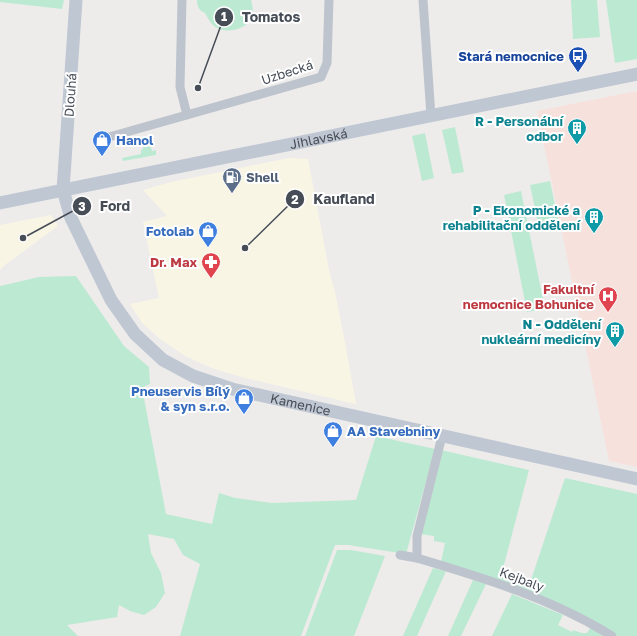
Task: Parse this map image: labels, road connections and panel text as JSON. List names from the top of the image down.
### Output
{
  "streets": {
    "street": [
      "Uzbecká",
      "Dlouhá",
      "Jihlavská",
      "Kamenice",
      "Kejbaly"
    ]
  },
  "crossings": [
    ["Dlouhá", "Jihlavská"],
    ["Dlouhá", "Kamenice"],
    ["Jihlavská", "Kamenice"]
  ],
  "places": {
    "bus stop": ["Stará nemocnice"],
    "other": ["Tomatos", "Ford", "Kaufland"],
    "building": ["R - Personální odbor", "P - Ekonomické a rehabilitační oddělení", "N - Oddělení nukleární medicíny"],
    "shop": [
      "Hanol",
      "Fotolab",
      "Pneuservis Bílý & syn s.r.o.",
      "AA Stavebniny"
    ],
    "fuel station": ["Shell"],
    "pharmacy": ["Dr. Max"],
    "hospital": ["Fakultní nemocnice Bohunice"]
  }
}
